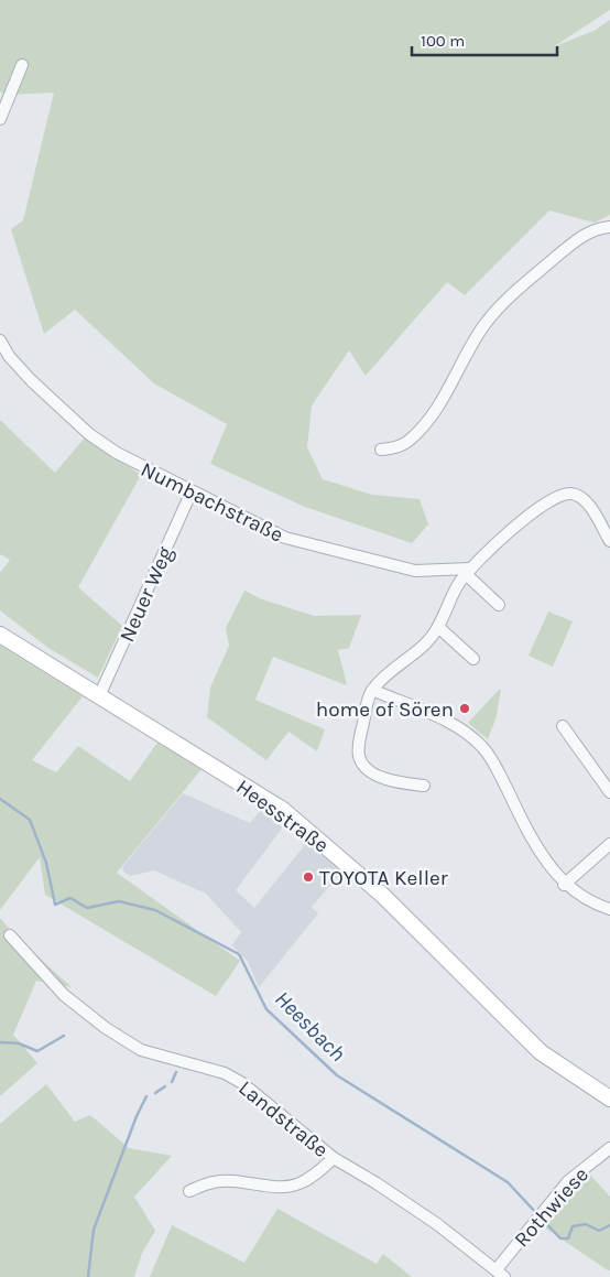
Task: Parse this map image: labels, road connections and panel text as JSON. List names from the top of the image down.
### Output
{
  "streets": {
    "main road": ["Heesstraße"],
    "street": [
      "Numbachstraße",
      "Neuer Weg",
      "Landstraße",
      "Rothwiese"
    ]
  },
  "crossings": [
    ["Numbachstraße", "Neuer Weg"],
    ["Neuer Weg", "Heesstraße"],
    ["Landstraße", "Rothwiese"]
  ],
  "water": ["Heesbach"],
  "places": ["home of Sören", "TOYOTA Keller"],
  "scale_bar": "100 m"
}
